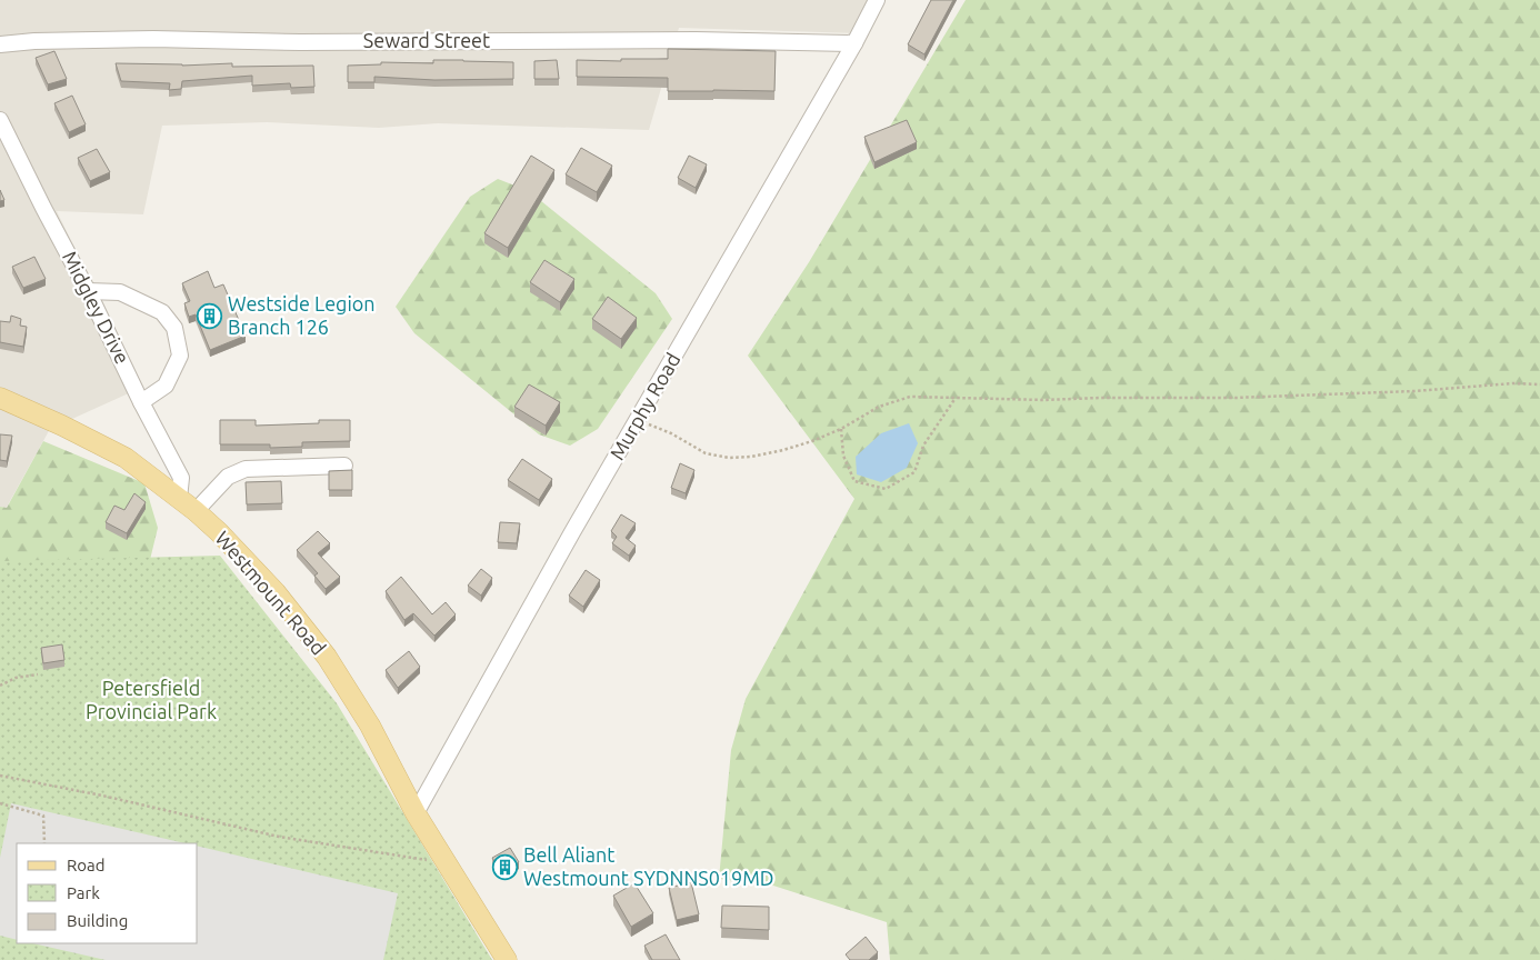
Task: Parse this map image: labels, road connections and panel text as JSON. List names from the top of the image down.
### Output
{
  "streets": {
    "main road": ["Westmount Road"],
    "street": ["Seward Street", "Midgley Drive", "Murphy Road"]
  },
  "crossings": [
    ["Seward Street", "Murphy Road"],
    ["Midgley Drive", "Westmount Road"],
    ["Murphy Road", "Westmount Road"]
  ],
  "parks": ["Petersfield Provincial Park"],
  "places": {
    "building": ["Westside Legion Branch 126", "Bell Aliant Westmount SYDNNS019MD"]
  },
  "legend": ["Road", "Park", "Building"]
}
